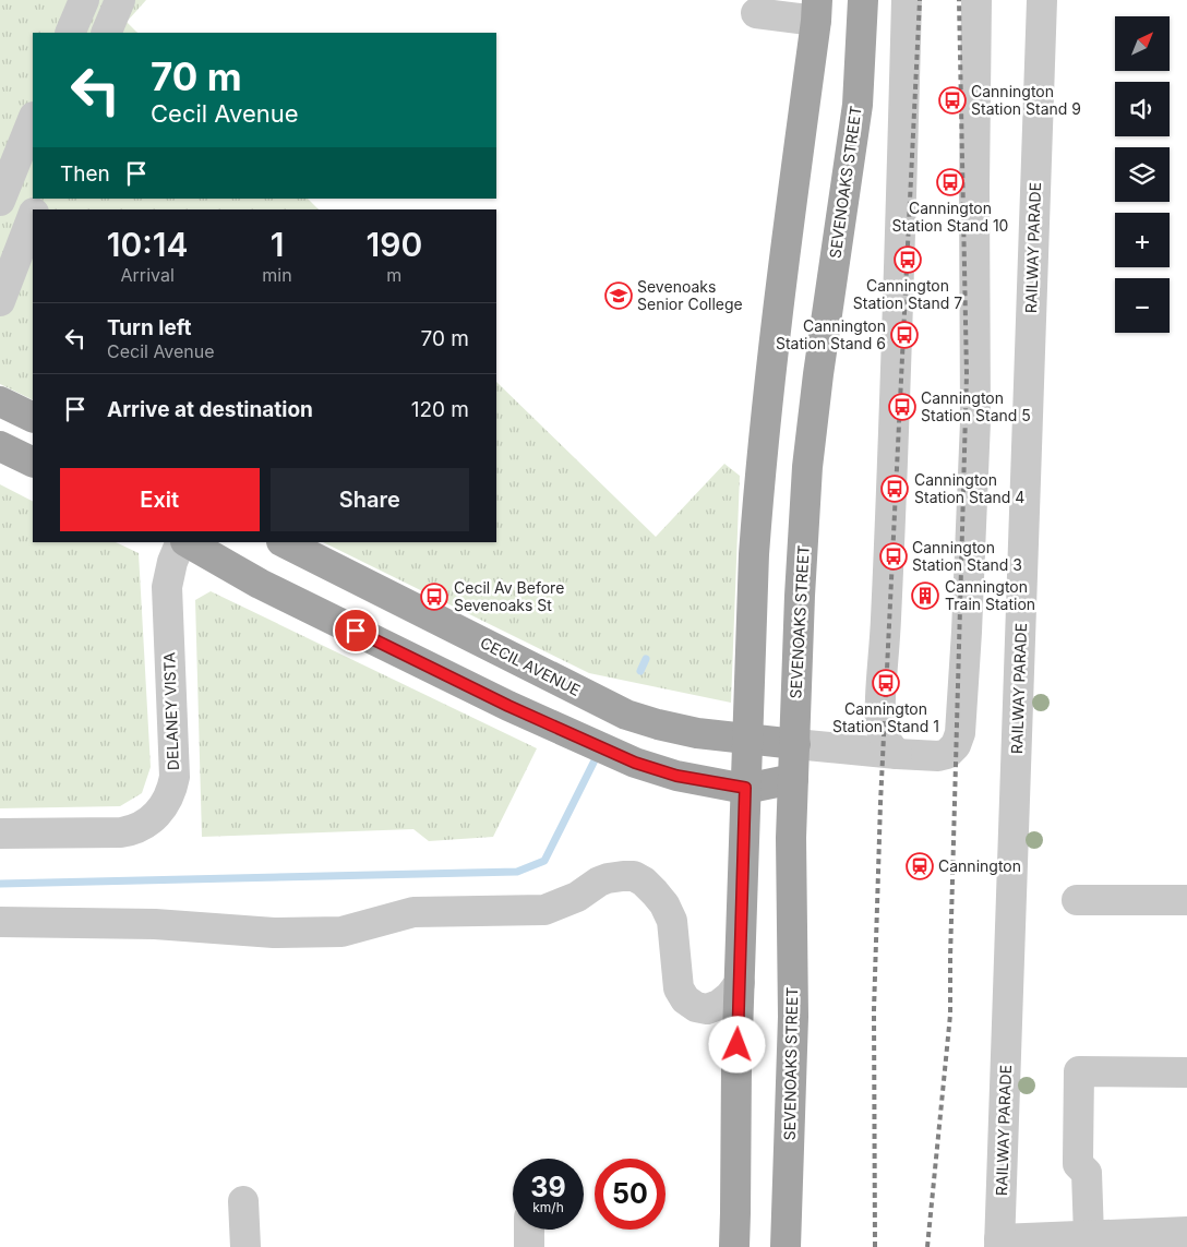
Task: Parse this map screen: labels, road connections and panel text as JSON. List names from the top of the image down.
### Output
{
  "streets": {
    "main road": ["SEVENOAKS STREET", "CECIL AVENUE"],
    "street": ["RAILWAY PARADE", "DELANEY VISTA"]
  },
  "crossings": [
    ["SEVENOAKS STREET", "CECIL AVENUE"]
  ],
  "places": {
    "bus stop": [
      "Cannington Station Stand 9",
      "Cannington Station Stand 10",
      "Cannington Station Stand 7",
      "Cannington Station Stand 6",
      "Cannington Station Stand 5",
      "Cannington Station Stand 4",
      "Cannington Station Stand 3",
      "Cecil Av Before Sevenoaks St",
      "Cannington Station Stand 1"
    ],
    "school or university": ["Sevenoaks Senior College"],
    "building": ["Cannington Train Station"],
    "station": ["Cannington"]
  },
  "north": "top right",
  "page": {
    "map_buttons": ["+", "−"],
    "turn": ["70 m", "Cecil Avenue"],
    "then": "Then",
    "eta": [
      "10:14",
      "Arrival",
      "1",
      "min",
      "190",
      "m"
    ],
    "list": [
      {
        "name": "Turn left",
        "note": "Cecil Avenue",
        "value": "70 m"
      },
      {
        "name": "Arrive at destination",
        "value": "120 m"
      }
    ],
    "buttons": ["Exit", "Share"],
    "speed": "39 km/h",
    "limit": "50"
  }
}
